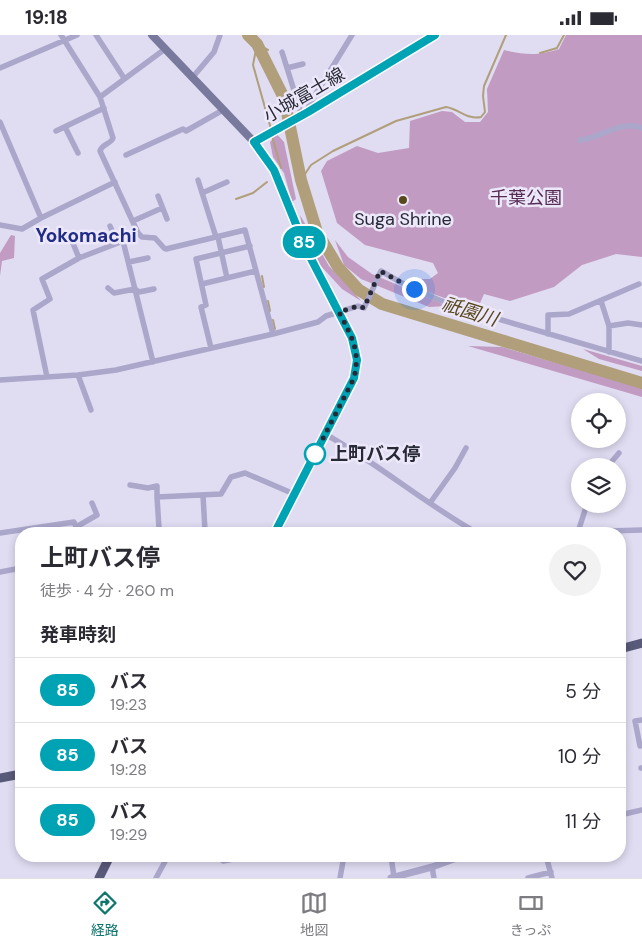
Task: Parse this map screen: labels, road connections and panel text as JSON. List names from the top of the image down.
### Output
{
  "streets": {
    "main road": ["小城富士線"]
  },
  "districts": ["Yokomachi"],
  "water": ["祇園川"],
  "parks": ["千葉公園"],
  "places": ["Suga Shrine", "上町バス停"],
  "lines": ["bus line 85"],
  "page": {
    "status": "19:18",
    "on_map": "85",
    "heading": [
      ["上町バス停", "徒歩 · 4 分 · 260 m"],
      "発車時刻"
    ],
    "list": [
      {
        "mark": "85",
        "name": "バス",
        "note": "19:23",
        "value": "5 分"
      },
      {
        "mark": "85",
        "name": "バス",
        "note": "19:28",
        "value": "10 分"
      },
      {
        "mark": "85",
        "name": "バス",
        "note": "19:29",
        "value": "11 分"
      }
    ],
    "tabs": ["経路", "地図", "きっぷ"]
  }
}
